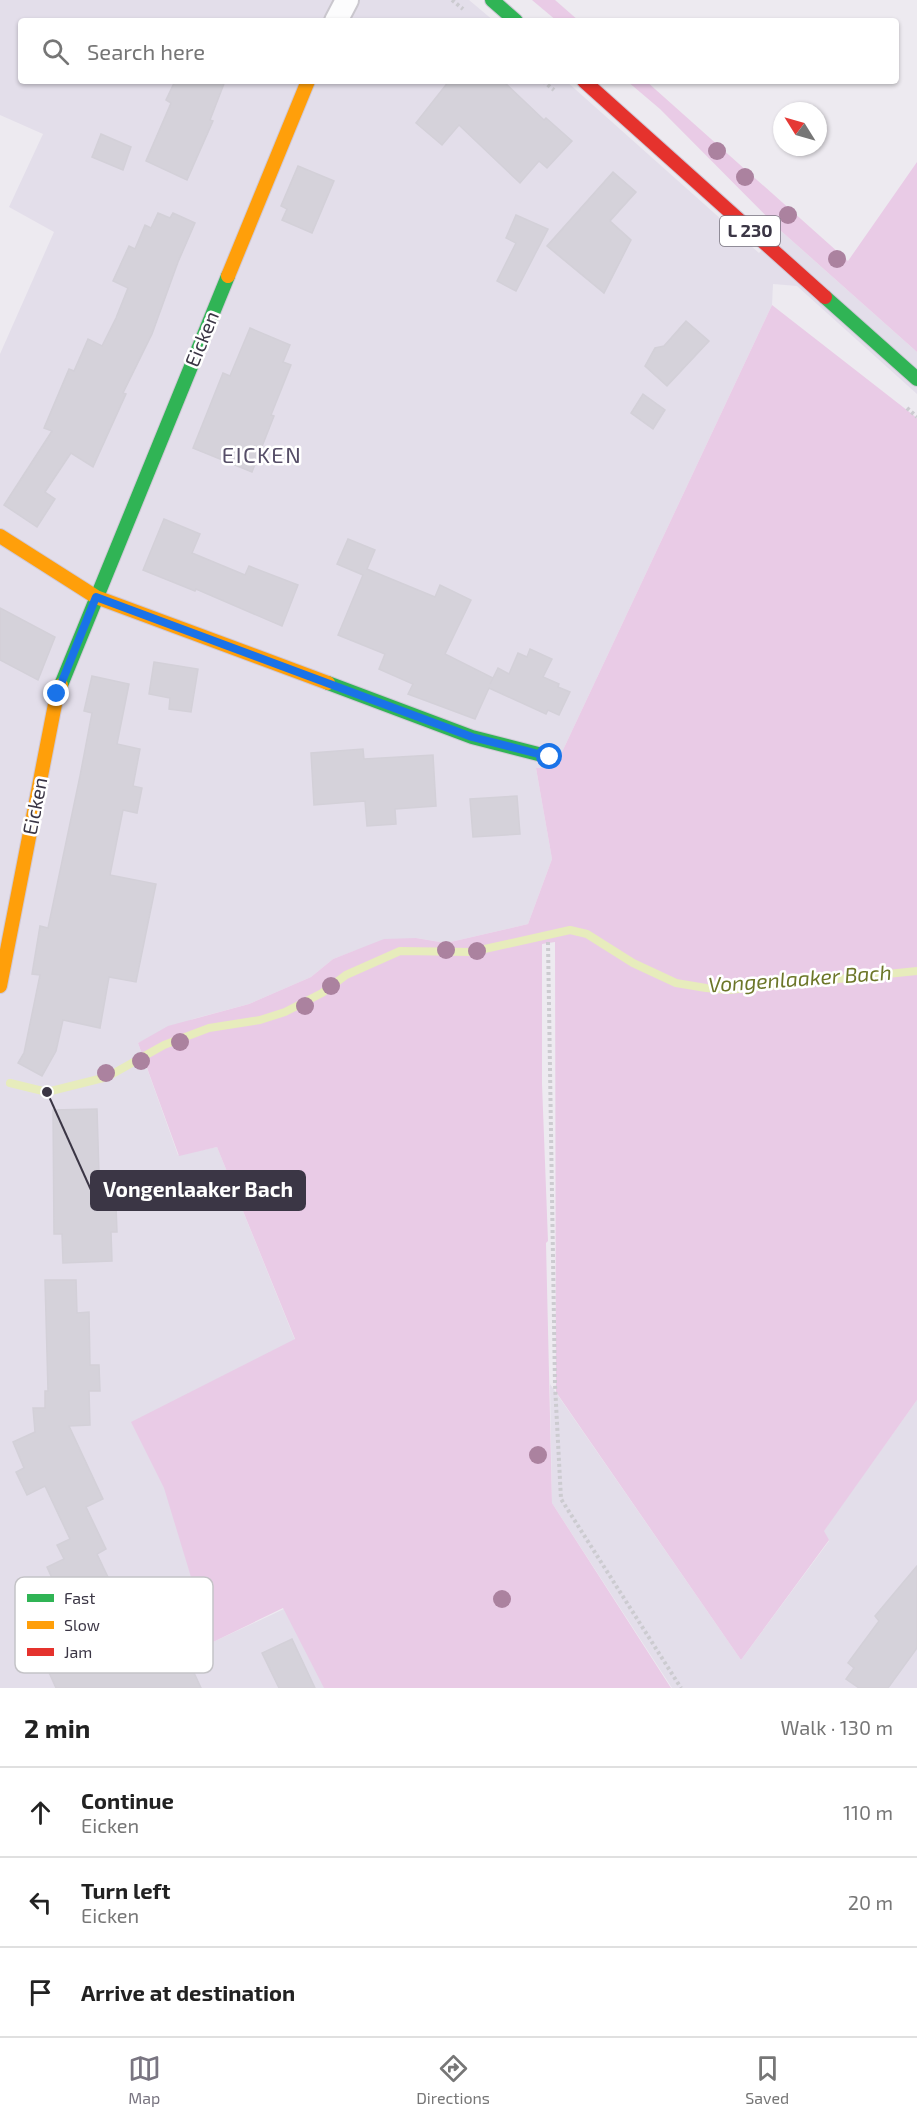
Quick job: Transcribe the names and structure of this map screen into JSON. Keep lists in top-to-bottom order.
{
  "streets": {
    "street": ["L 230", "Eicken"]
  },
  "districts": ["EICKEN"],
  "water": ["Vongenlaaker Bach"],
  "places": ["Vongenlaaker Bach"],
  "legend": ["Fast", "Slow", "Jam"],
  "north": "top left",
  "page": {
    "search": "Search here",
    "heading": ["2 min", "Walk · 130 m"],
    "list": [
      ["Continue", "Eicken", "110 m"],
      ["Turn left", "Eicken", "20 m"],
      "Arrive at destination"
    ],
    "nav": ["Map", "Directions", "Saved"]
  }
}
